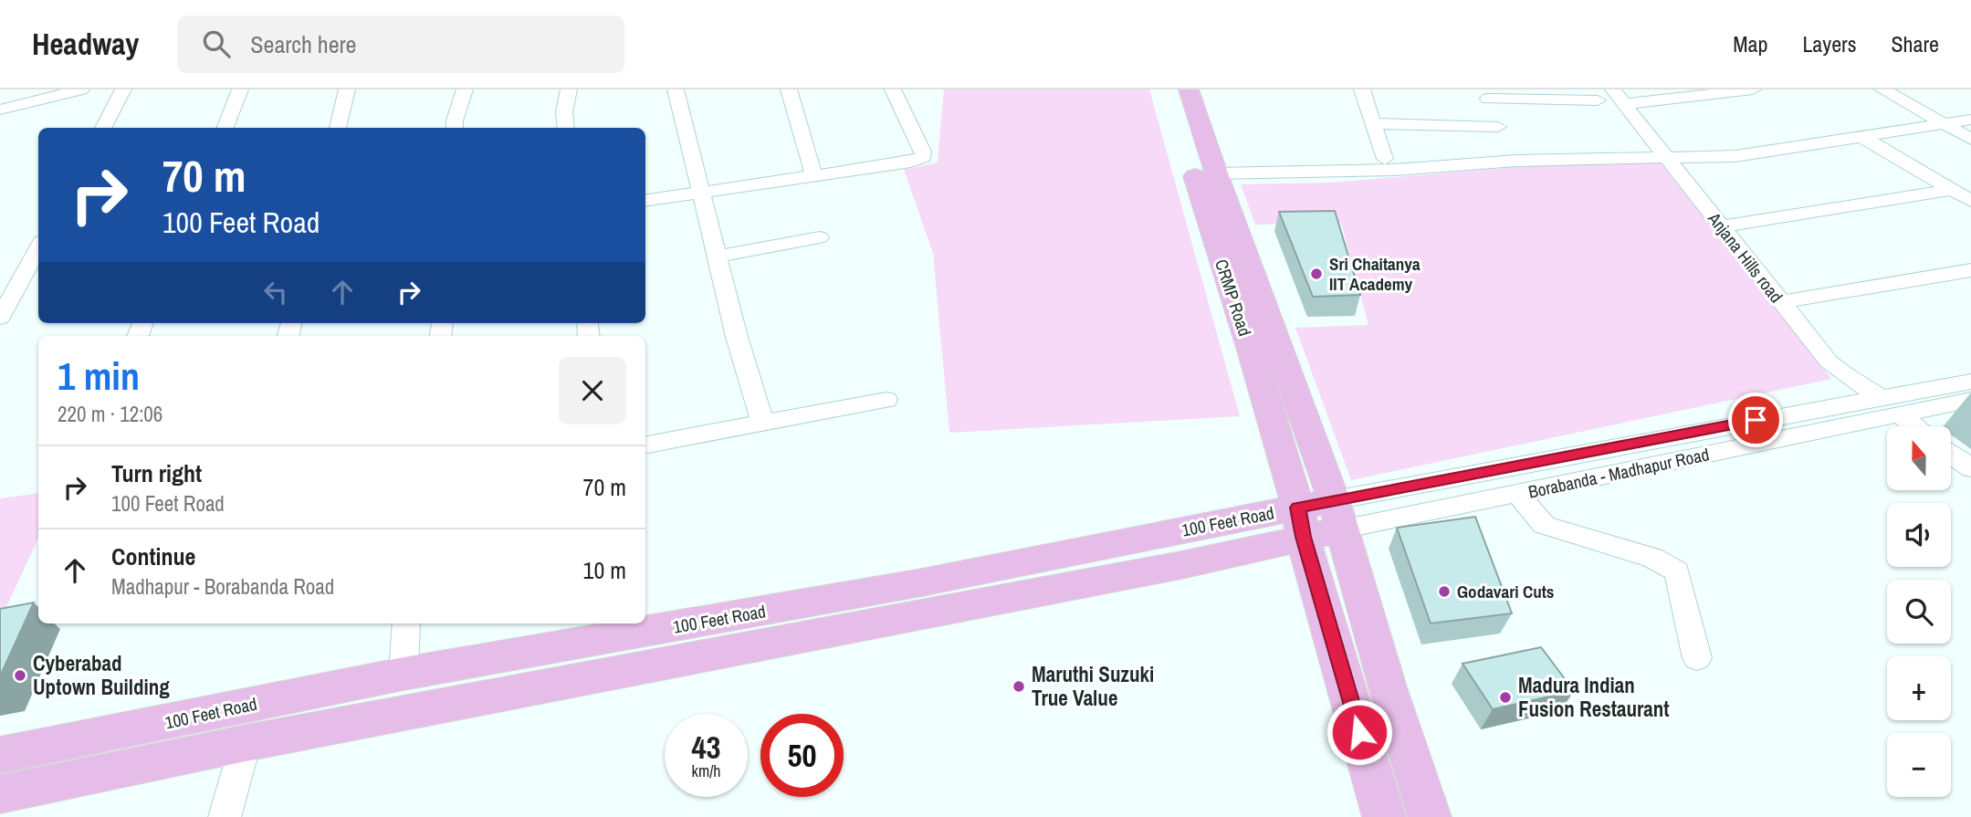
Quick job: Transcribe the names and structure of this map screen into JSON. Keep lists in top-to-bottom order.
{
  "streets": {
    "main road": ["CRMP Road", "100 Feet Road"],
    "street": ["Anjana Hills road", "Borabanda - Madhapur Road"]
  },
  "crossings": [
    ["CRMP Road", "Borabanda - Madhapur Road"],
    ["CRMP Road", "100 Feet Road"],
    ["Borabanda - Madhapur Road", "100 Feet Road"]
  ],
  "places": [
    "Sri Chaitanya IIT Academy",
    "Godavari Cuts",
    "Cyberabad Uptown Building",
    "Maruthi Suzuki True Value",
    "Madura Indian Fusion Restaurant"
  ],
  "north": "top",
  "page": {
    "header": "Headway",
    "search": "Search here",
    "nav": ["Map", "Layers", "Share"],
    "turn": ["70 m", "100 Feet Road"],
    "heading": ["1 min", "220 m · 12:06"],
    "map_buttons": ["+", "−"],
    "list": [
      {
        "name": "Turn right",
        "note": "100 Feet Road",
        "value": "70 m"
      },
      {
        "name": "Continue",
        "note": "Madhapur - Borabanda Road",
        "value": "10 m"
      }
    ],
    "speed": "43 km/h",
    "limit": "50"
  }
}
